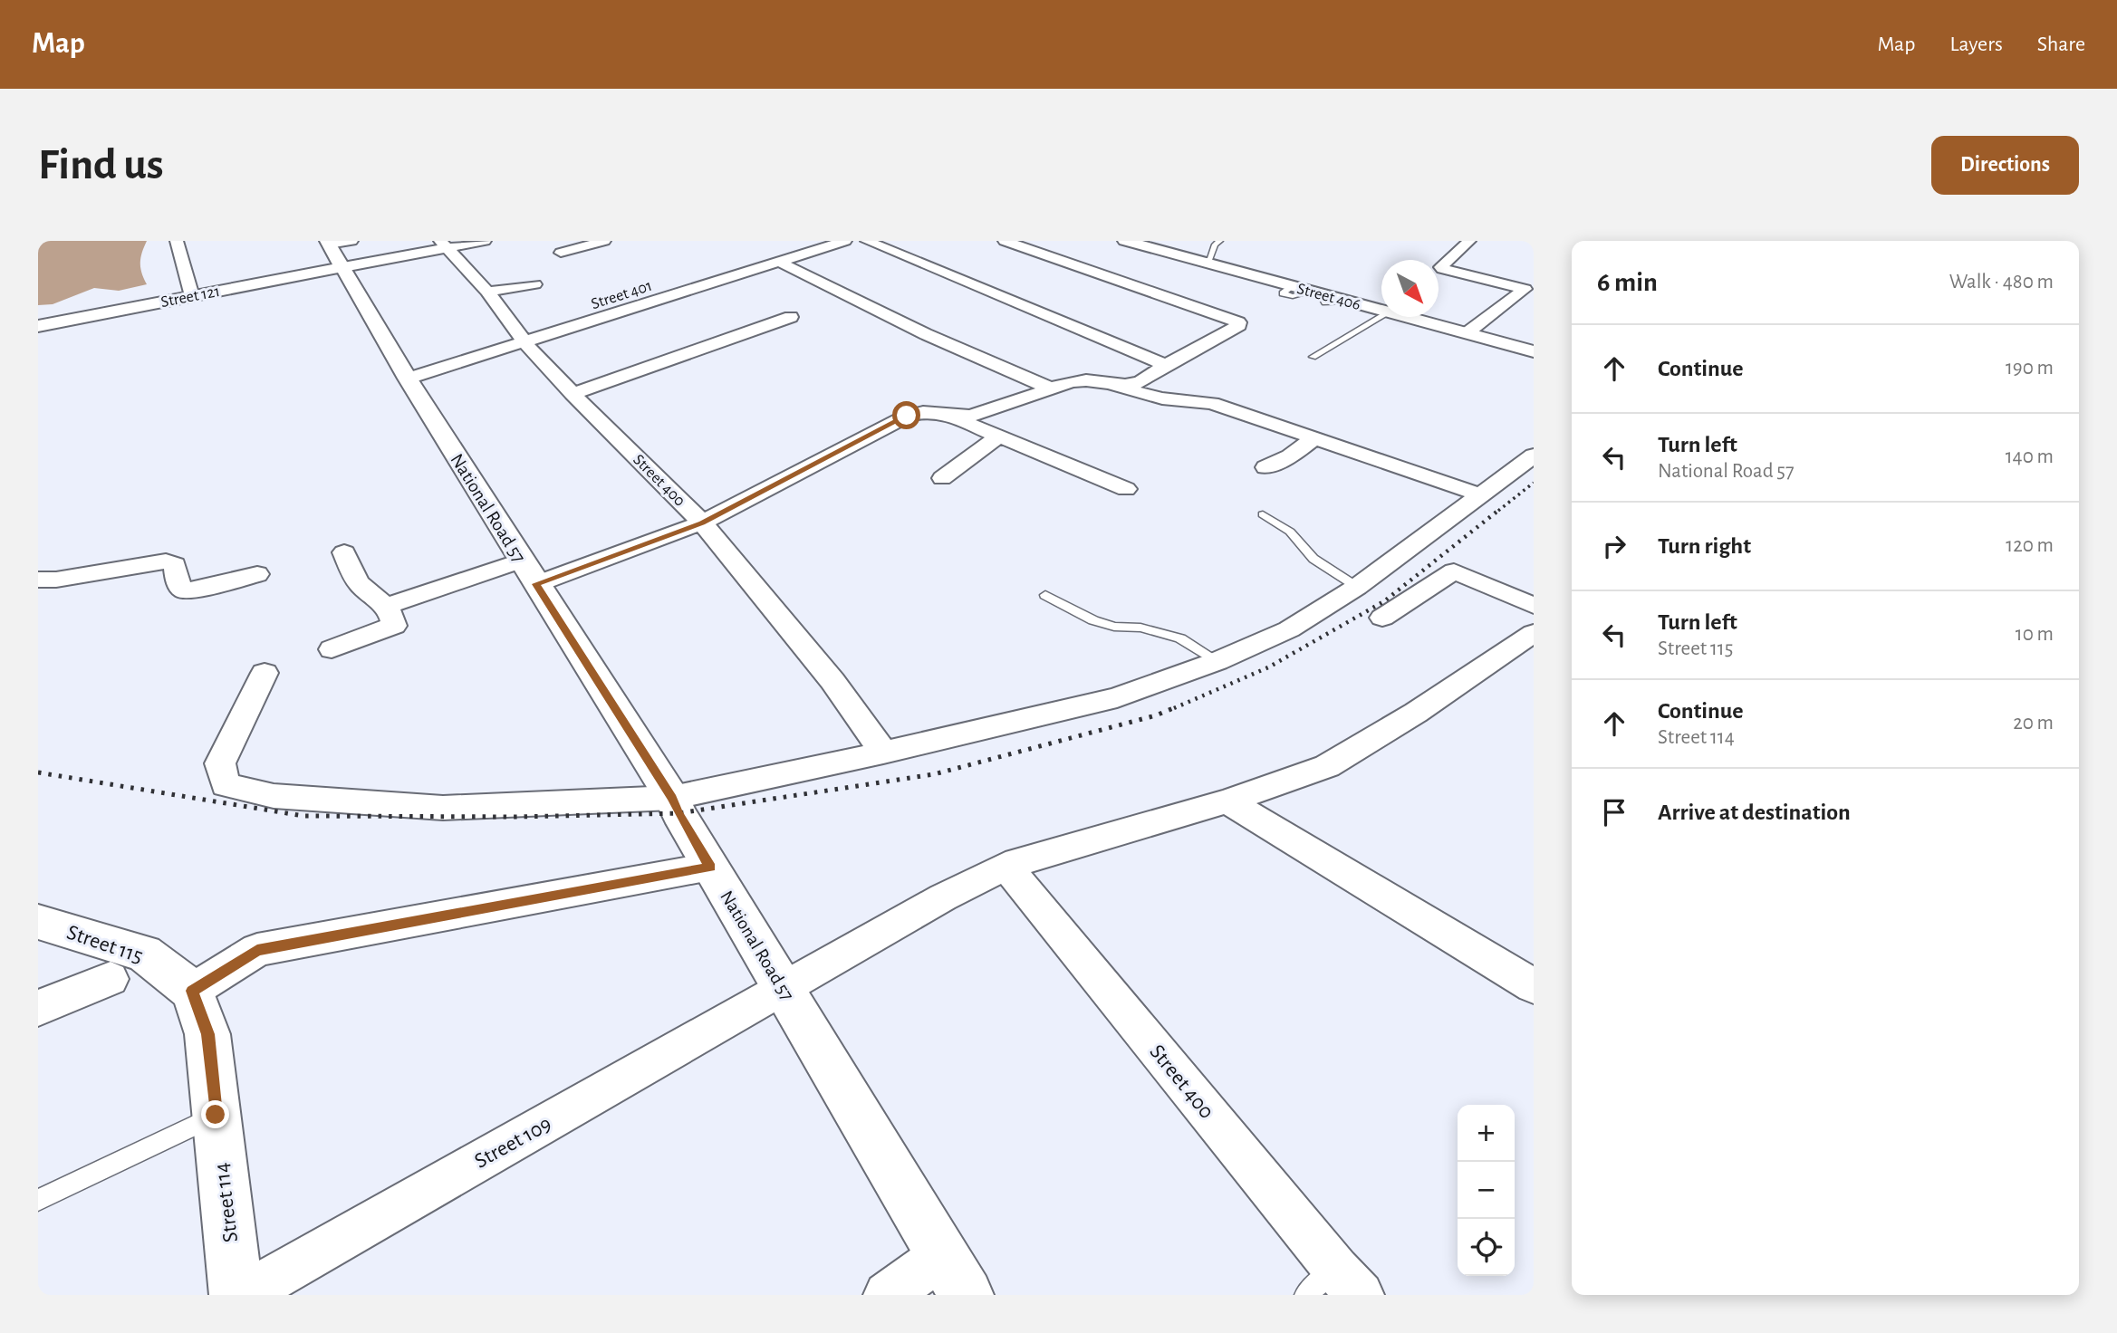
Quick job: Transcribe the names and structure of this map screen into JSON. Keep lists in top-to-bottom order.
{
  "streets": {
    "main road": [
      "Street 121",
      "Street 406",
      "National Road 57",
      "Street 115",
      "Street 114"
    ],
    "street": ["Street 401", "Street 400", "Street 109"]
  },
  "crossings": [
    ["Street 401", "Street 400"],
    ["Street 401", "National Road 57"],
    ["Street 121", "National Road 57"],
    ["Street 400", "Street 109"],
    ["National Road 57", "Street 109"],
    ["Street 115", "Street 114"]
  ],
  "north": "bottom right",
  "page": {
    "header": "Map",
    "nav": ["Map", "Layers", "Share"],
    "buttons": "Directions",
    "title": "Find us",
    "heading": ["6 min", "Walk · 480 m"],
    "list": [
      ["Continue", "190 m"],
      ["Turn left", "National Road 57", "140 m"],
      ["Turn right", "120 m"],
      ["Turn left", "Street 115", "10 m"],
      ["Continue", "Street 114", "20 m"],
      "Arrive at destination"
    ],
    "map_buttons": ["+", "−"]
  }
}
